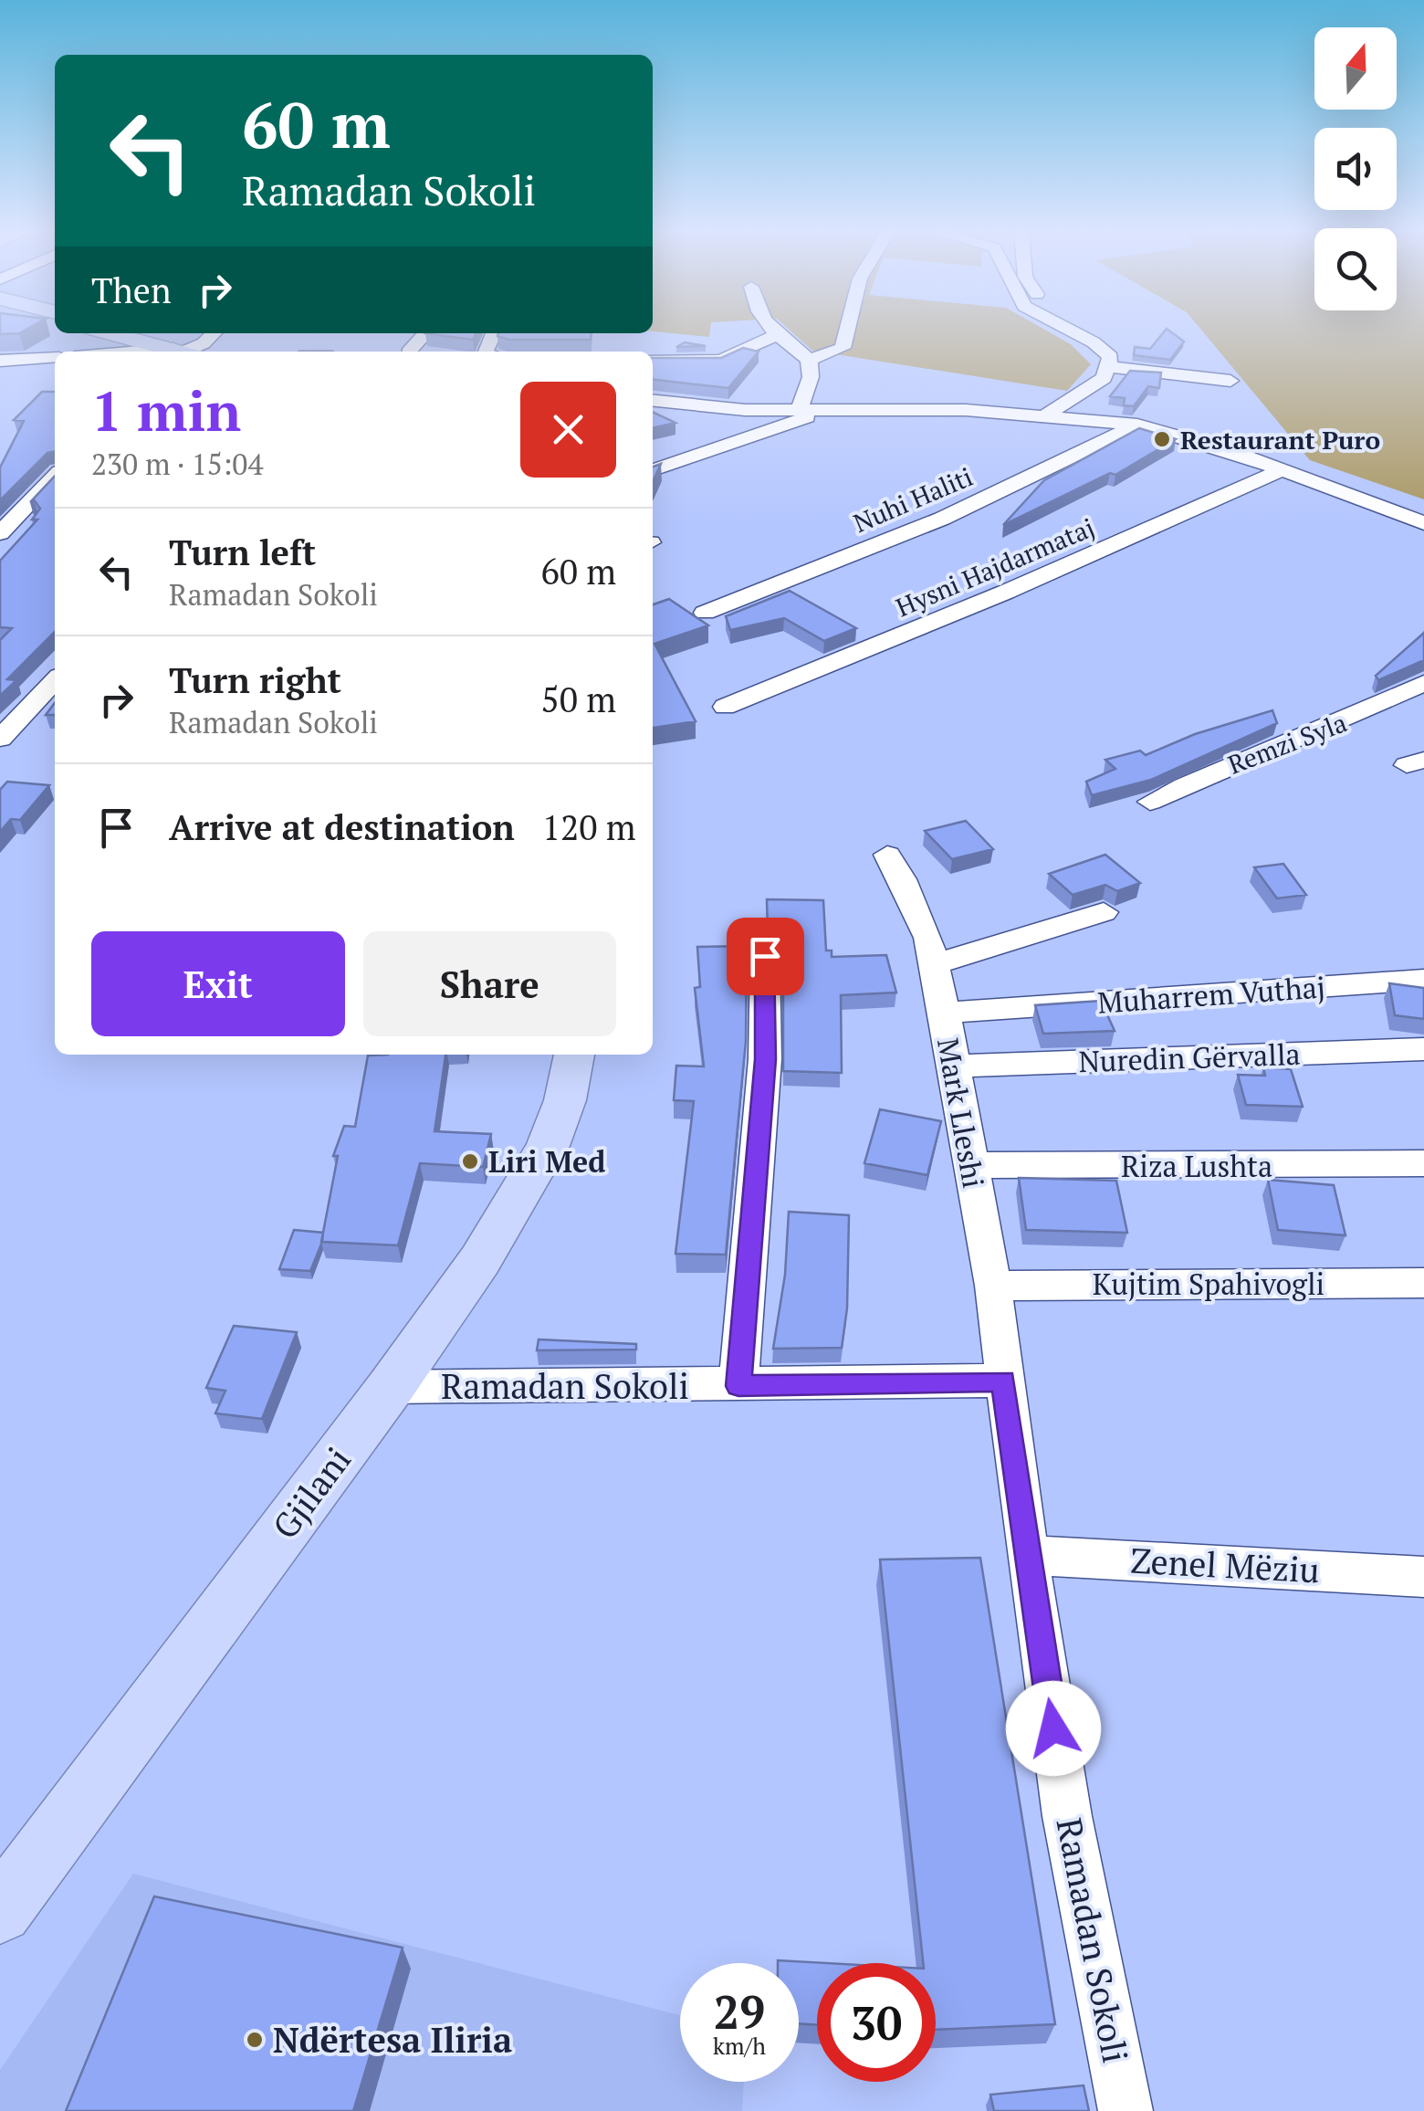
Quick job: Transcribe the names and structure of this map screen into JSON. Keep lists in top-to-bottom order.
{
  "streets": {
    "main road": ["Gjilani"],
    "street": [
      "Nuhi Haliti",
      "Hysni Hajdarmataj",
      "Remzi Syla",
      "Muharrem Vuthaj",
      "Nuredin Gërvalla",
      "Mark Lleshi",
      "Riza Lushta",
      "Kujtim Spahivogli",
      "Ramadan Sokoli",
      "Zenel Mëziu"
    ]
  },
  "crossings": [
    ["Muharrem Vuthaj", "Mark Lleshi"],
    ["Nuredin Gërvalla", "Mark Lleshi"],
    ["Mark Lleshi", "Riza Lushta"],
    ["Mark Lleshi", "Kujtim Spahivogli"],
    ["Mark Lleshi", "Ramadan Sokoli"],
    ["Ramadan Sokoli", "Gjilani"],
    ["Ramadan Sokoli", "Zenel Mëziu"]
  ],
  "places": ["Restaurant Puro", "Liri Med", "Ndërtesa Iliria"],
  "north": "top",
  "page": {
    "turn": ["60 m", "Ramadan Sokoli"],
    "then": "Then",
    "heading": ["1 min", "230 m · 15:04"],
    "list": [
      {
        "name": "Turn left",
        "note": "Ramadan Sokoli",
        "value": "60 m"
      },
      {
        "name": "Turn right",
        "note": "Ramadan Sokoli",
        "value": "50 m"
      },
      {
        "name": "Arrive at destination",
        "value": "120 m"
      }
    ],
    "buttons": ["Exit", "Share"],
    "speed": "29 km/h",
    "limit": "30"
  }
}
